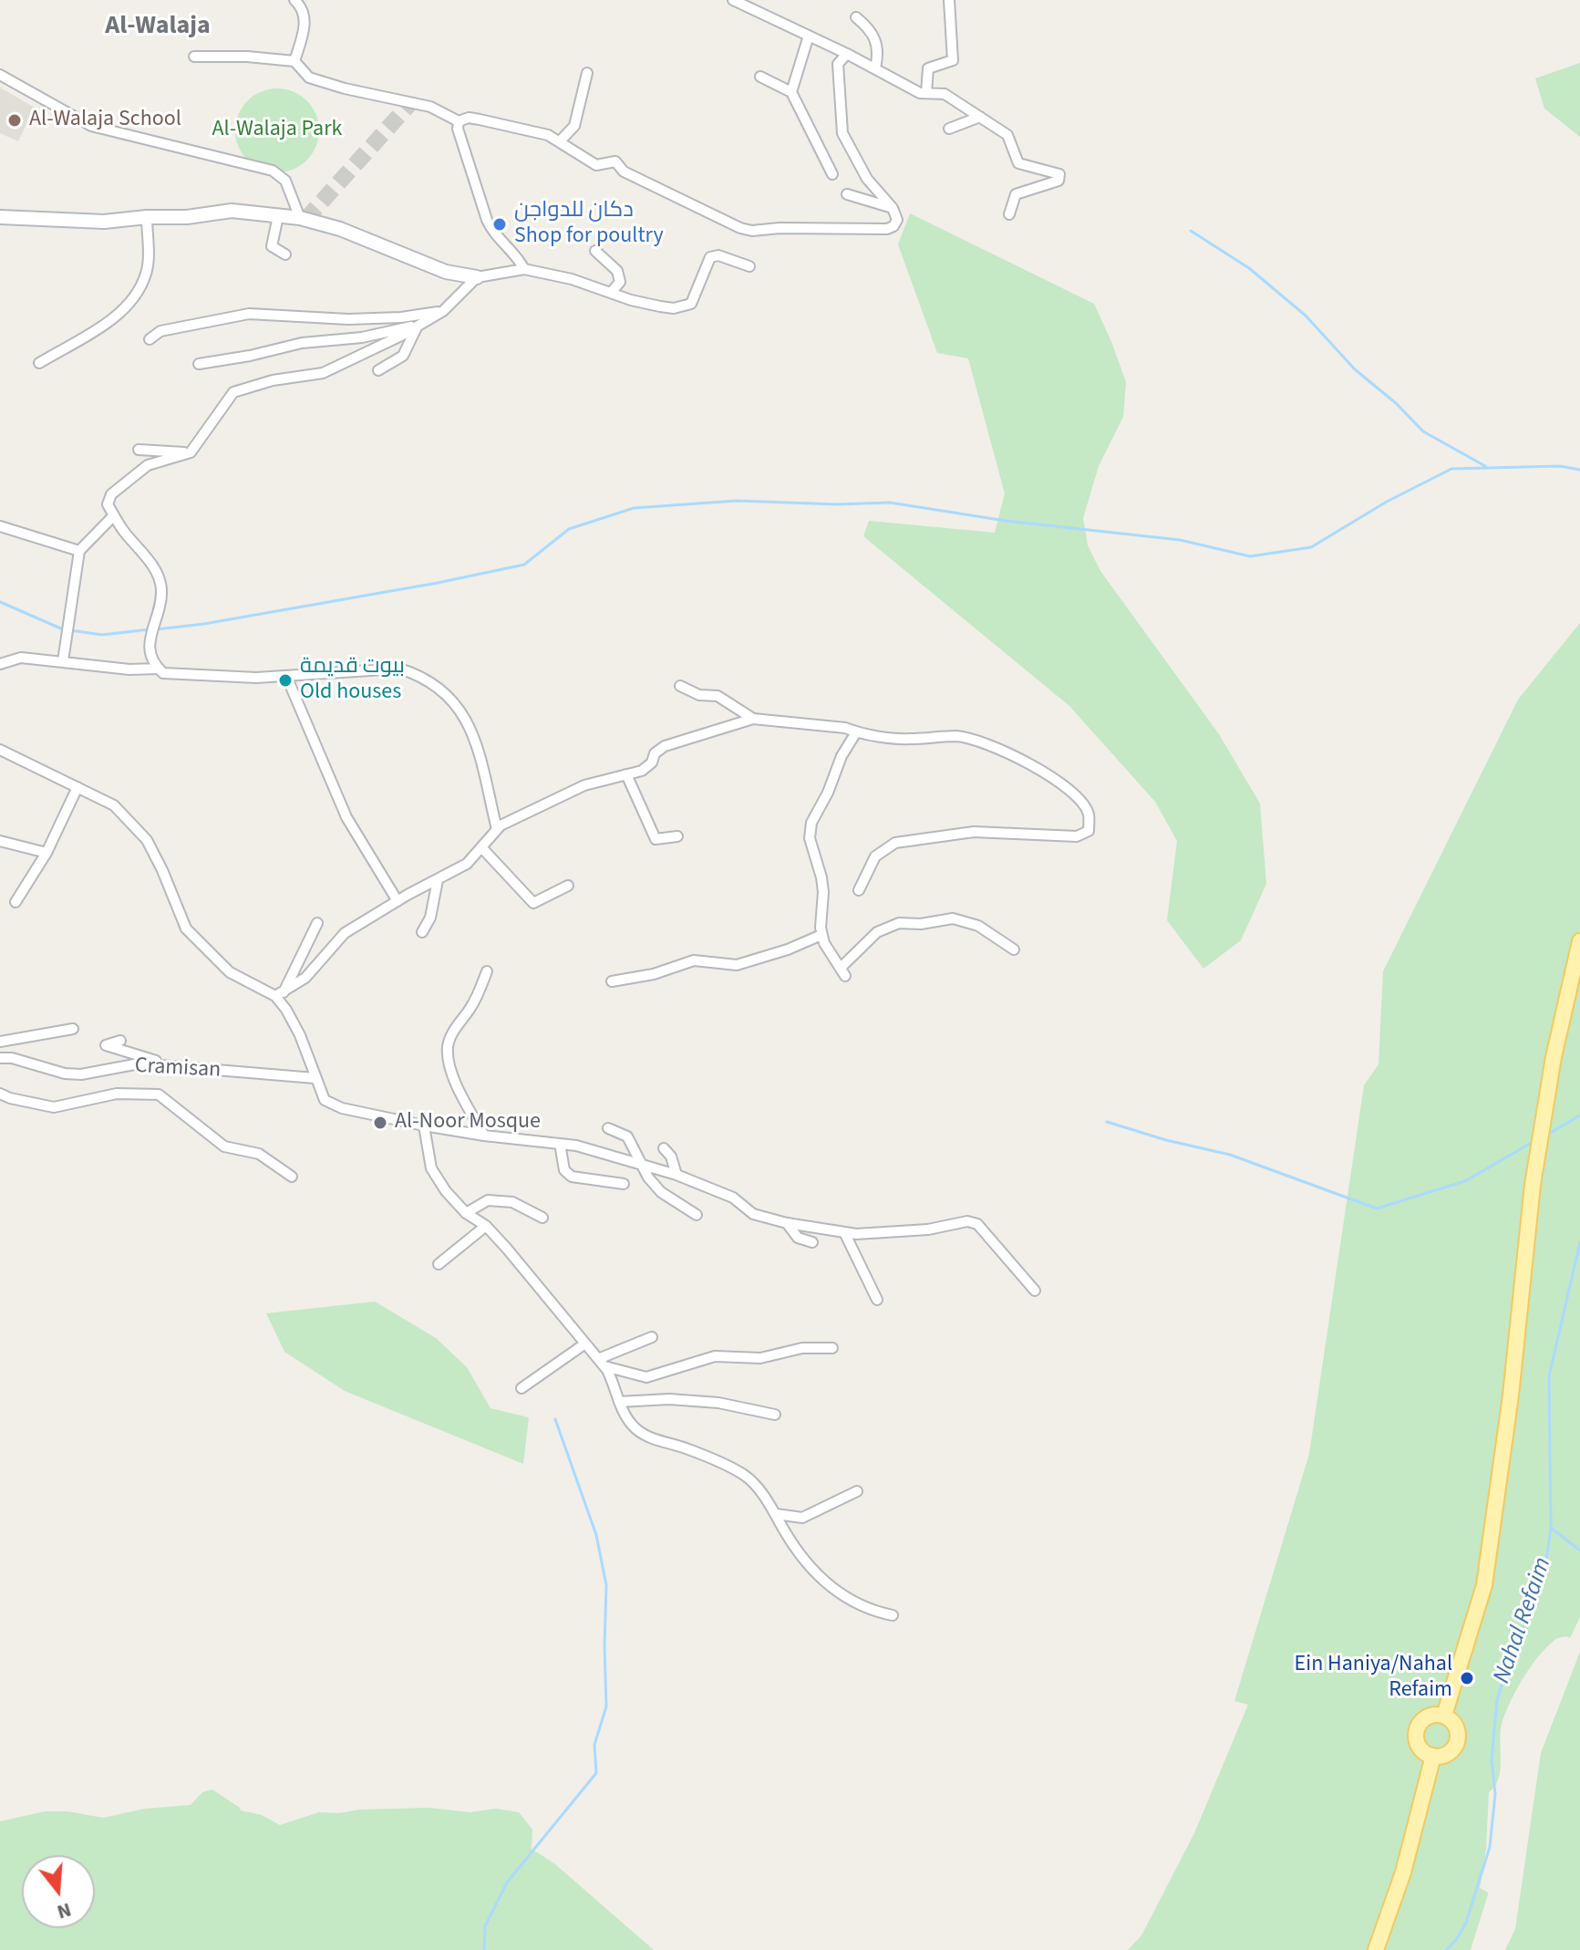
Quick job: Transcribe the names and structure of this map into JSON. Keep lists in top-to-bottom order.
{
  "streets": {
    "street": ["Cramisan"]
  },
  "districts": ["Al-Walaja"],
  "water": ["Nahal Refaim"],
  "parks": ["Al-Walaja Park"],
  "places": [
    "Al-Walaja School",
    "دكان للدواجن Shop for poultry",
    "بيوت قديمة Old houses",
    "Al-Noor Mosque",
    "Ein Haniya/Nahal Refaim"
  ],
  "north": "bottom"
}
